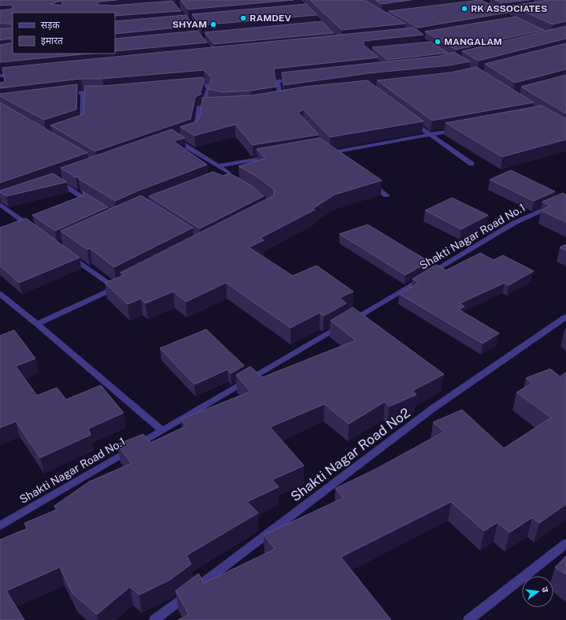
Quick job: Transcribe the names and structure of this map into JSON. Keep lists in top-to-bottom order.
{
  "streets": {
    "street": ["Shakti Nagar Road No.1", "Shakti Nagar Road No2"]
  },
  "places": [
    "RK ASSOCIATES",
    "RAMDEV",
    "SHYAM",
    "MANGALAM"
  ],
  "legend": ["सड़क", "इमारत"],
  "north": "right"
}
